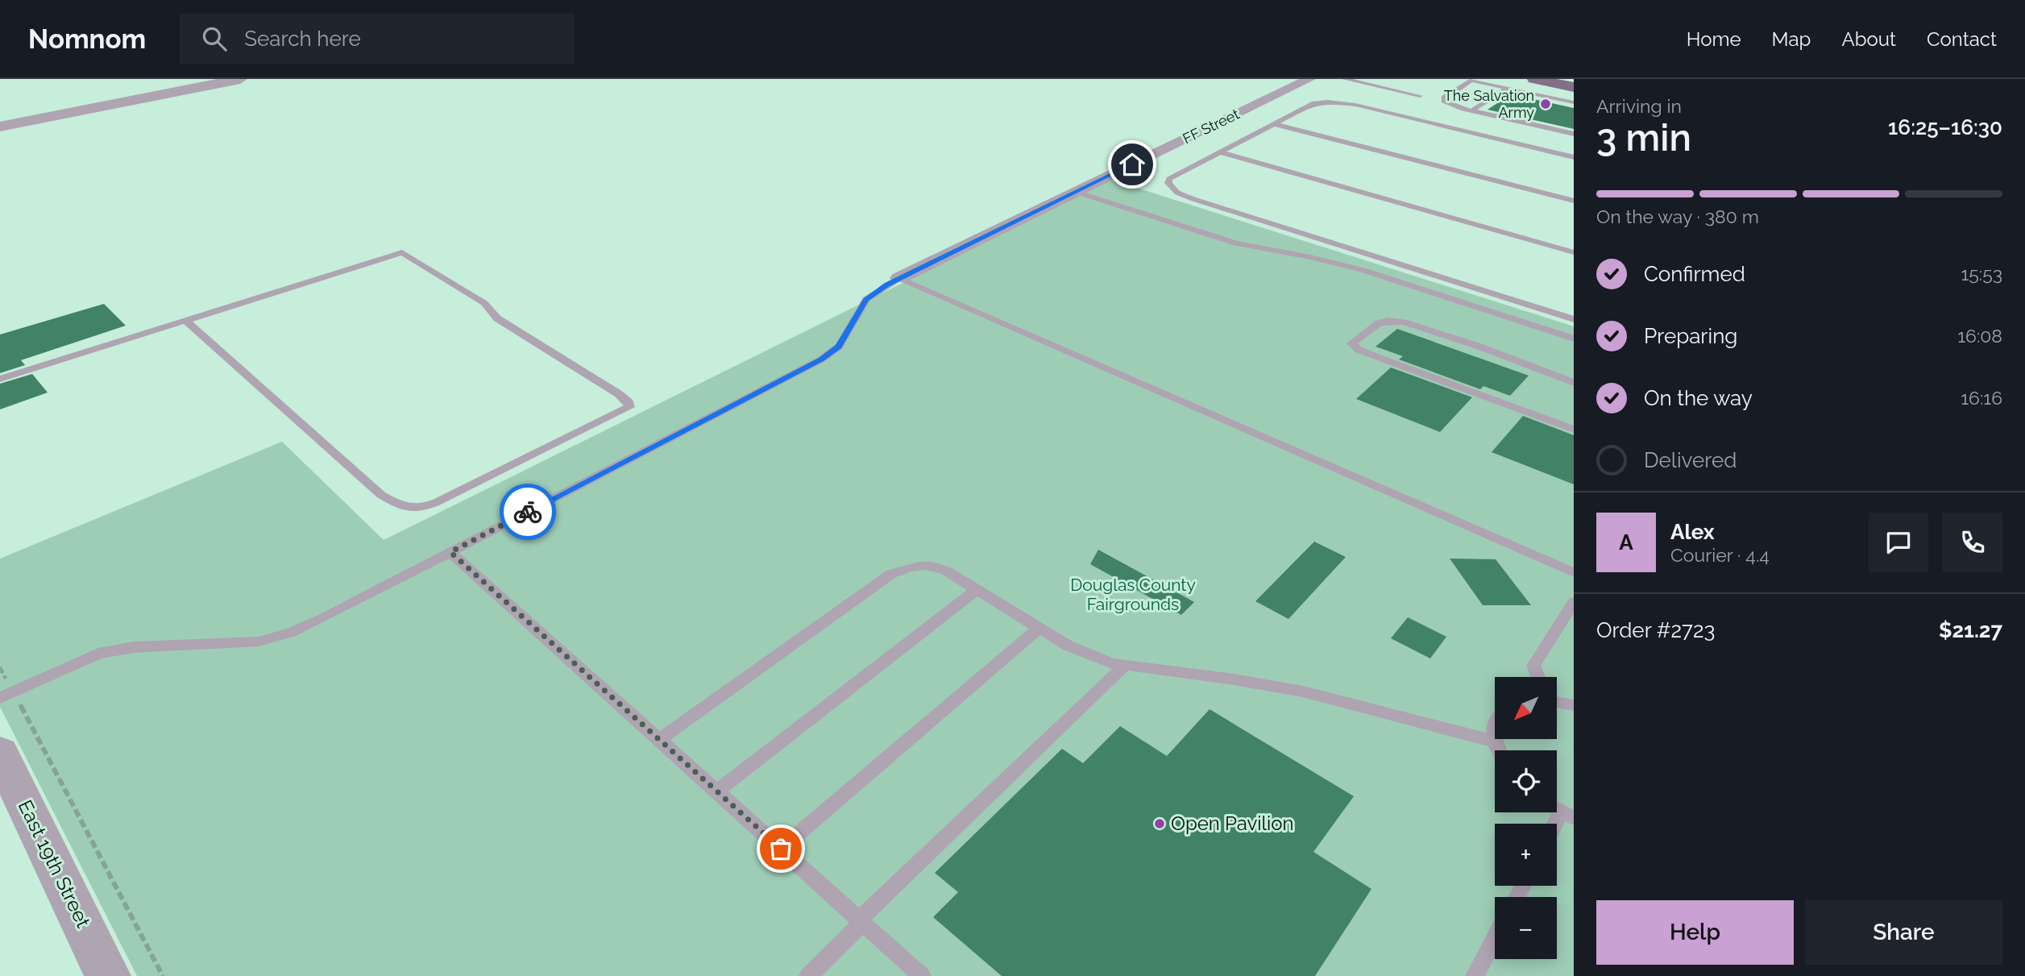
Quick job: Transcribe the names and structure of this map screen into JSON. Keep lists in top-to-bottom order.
{
  "streets": {
    "street": ["FF Street", "East 19th Street"]
  },
  "parks": ["Douglas County Fairgrounds"],
  "places": ["The Salvation Army", "Open Pavilion"],
  "north": "bottom left",
  "page": {
    "header": "Nomnom",
    "search": "Search here",
    "nav": [
      "Home",
      "Map",
      "About",
      "Contact"
    ],
    "heading": ["3 min", "Arriving in", "16:25–16:30"],
    "panel": [
      "Alex",
      "Courier · 4.4",
      "Order #2723",
      "$21.27"
    ],
    "bar": "On the way · 380 m",
    "list": [
      ["Confirmed", "15:53"],
      ["Preparing", "16:08"],
      ["On the way", "16:16"],
      "Delivered"
    ],
    "round": "A",
    "map_buttons": ["+", "−"],
    "buttons": ["Help", "Share"]
  }
}
